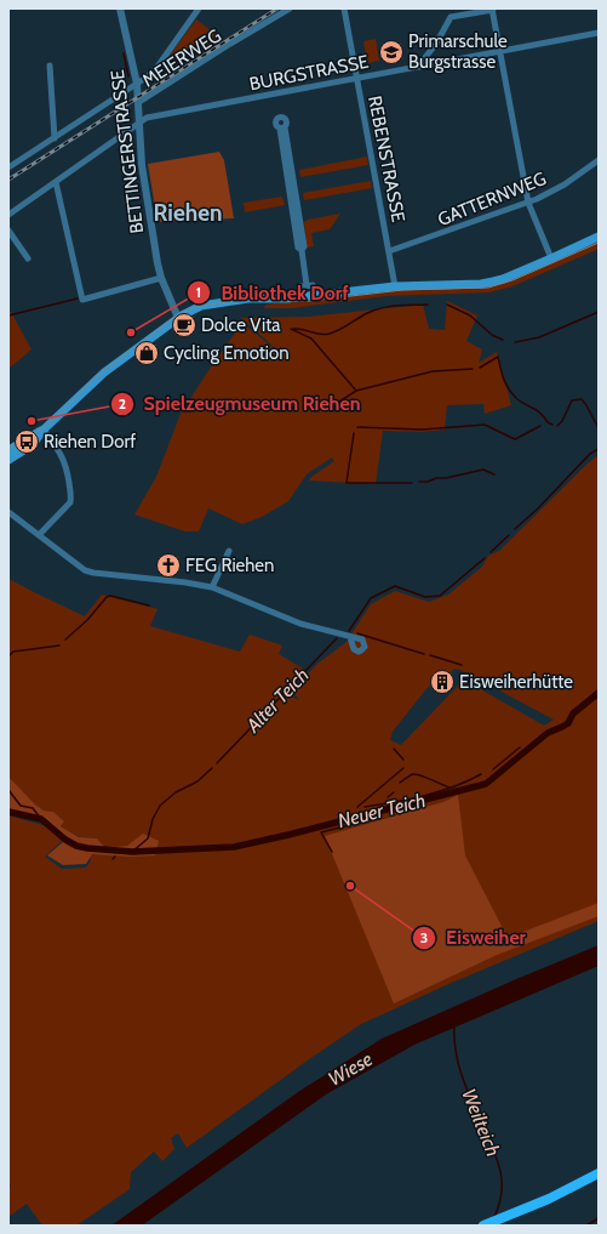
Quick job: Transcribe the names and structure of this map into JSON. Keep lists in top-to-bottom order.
{
  "streets": {
    "street": [
      "MEIERWEG",
      "BURGSTRASSE",
      "BETTINGERSTRASSE",
      "REBENSTRASSE",
      "GATTERNWEG"
    ]
  },
  "crossings": [
    ["MEIERWEG", "BETTINGERSTRASSE"],
    ["BURGSTRASSE", "BETTINGERSTRASSE"],
    ["BURGSTRASSE", "REBENSTRASSE"],
    ["REBENSTRASSE", "GATTERNWEG"]
  ],
  "districts": ["Riehen"],
  "water": [
    "Alter Teich",
    "Neuer Teich",
    "Wiese",
    "Weilteich"
  ],
  "places": {
    "school or university": ["Primarschule Burgstrasse"],
    "cafe": ["Dolce Vita"],
    "other": ["Bibliothek Dorf", "Spielzeugmuseum Riehen", "Eisweiher"],
    "shop": ["Cycling Emotion"],
    "bus stop": ["Riehen Dorf"],
    "church": ["FEG Riehen"],
    "building": ["Eisweiherhütte"]
  }
}
